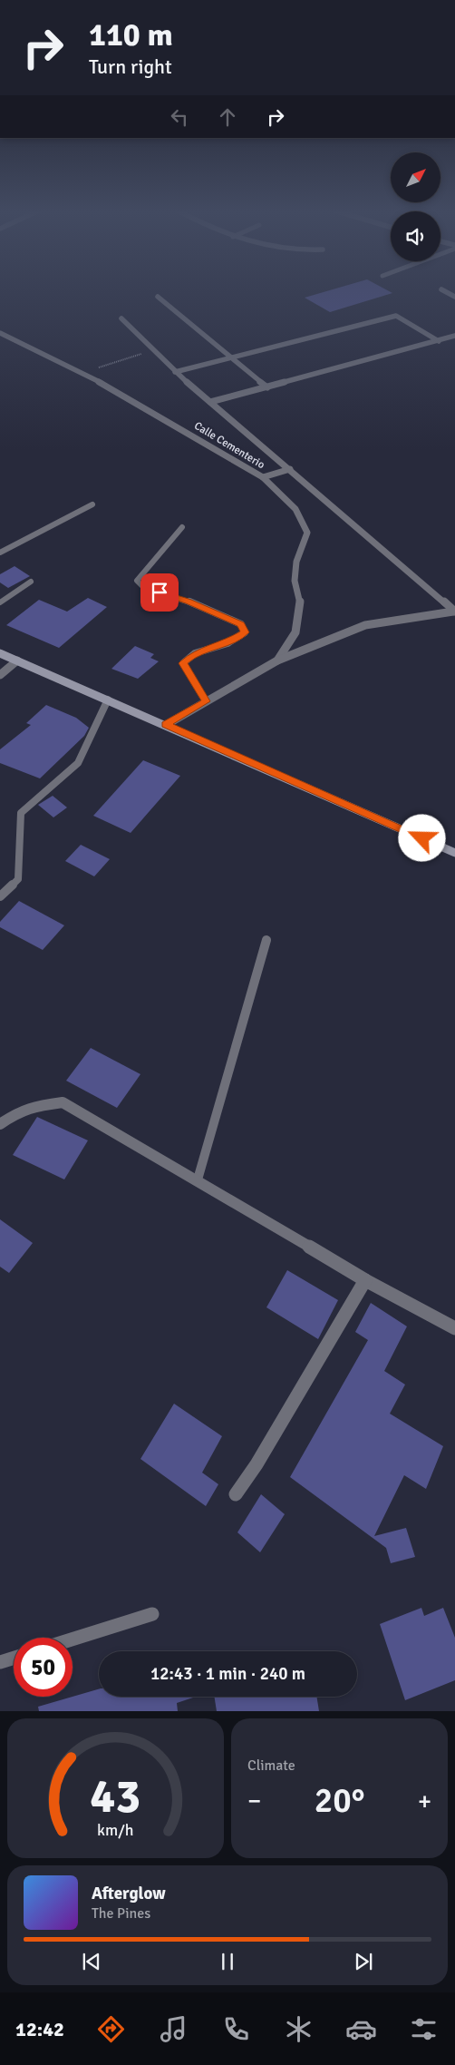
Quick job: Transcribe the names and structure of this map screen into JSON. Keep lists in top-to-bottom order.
{
  "streets": {
    "street": ["Calle Cementerio"]
  },
  "north": "top right",
  "page": {
    "turn": ["110 m", "Turn right"],
    "limit": "50",
    "trip": "12:43 · 1 min · 240 m",
    "tile": "Climate",
    "heat": ["−", "20°", "+"],
    "song": ["Afterglow", "The Pines"],
    "tabs": "12:42",
    "gauge": ["43", "km/h"]
  }
}
